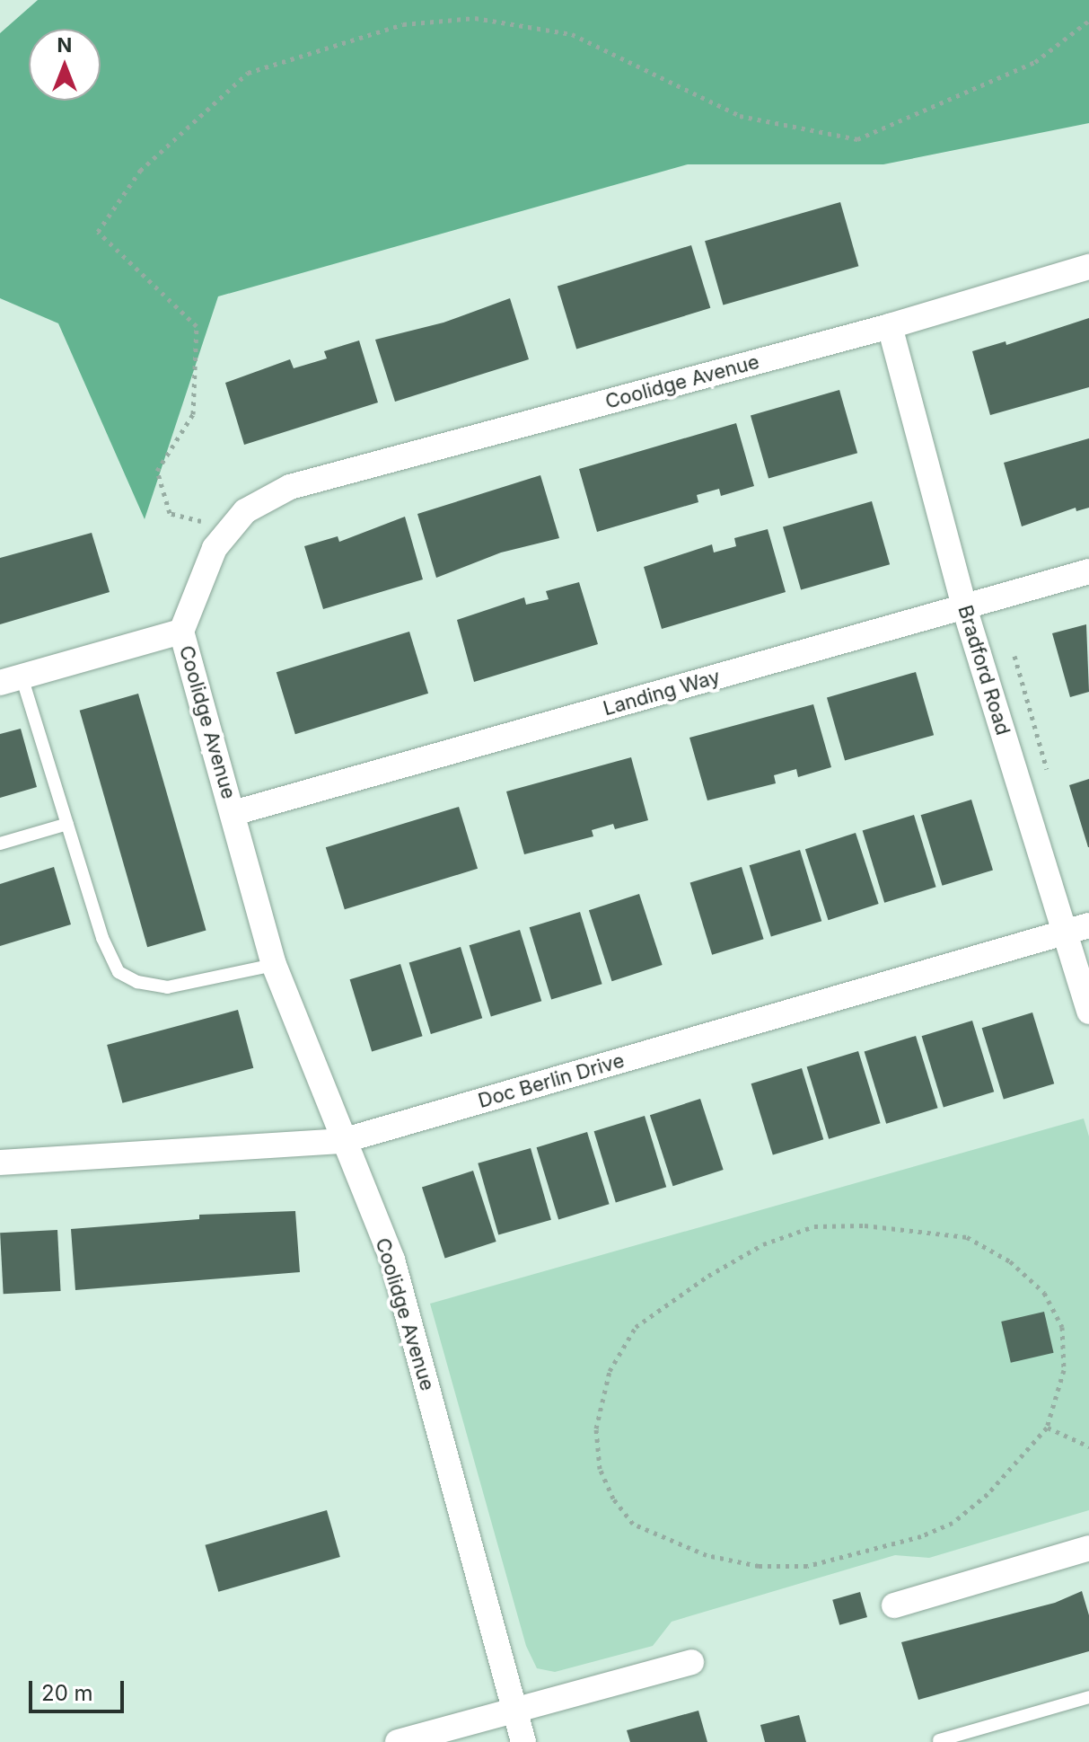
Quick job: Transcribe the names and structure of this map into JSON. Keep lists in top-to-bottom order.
{
  "streets": {
    "street": [
      "Coolidge Avenue",
      "Bradford Road",
      "Landing Way",
      "Doc Berlin Drive"
    ]
  },
  "crossings": [
    ["Coolidge Avenue", "Bradford Road"],
    ["Coolidge Avenue", "Landing Way"],
    ["Coolidge Avenue", "Doc Berlin Drive"],
    ["Bradford Road", "Landing Way"],
    ["Bradford Road", "Doc Berlin Drive"]
  ],
  "scale_bar": "20 m",
  "north": "top"
}
